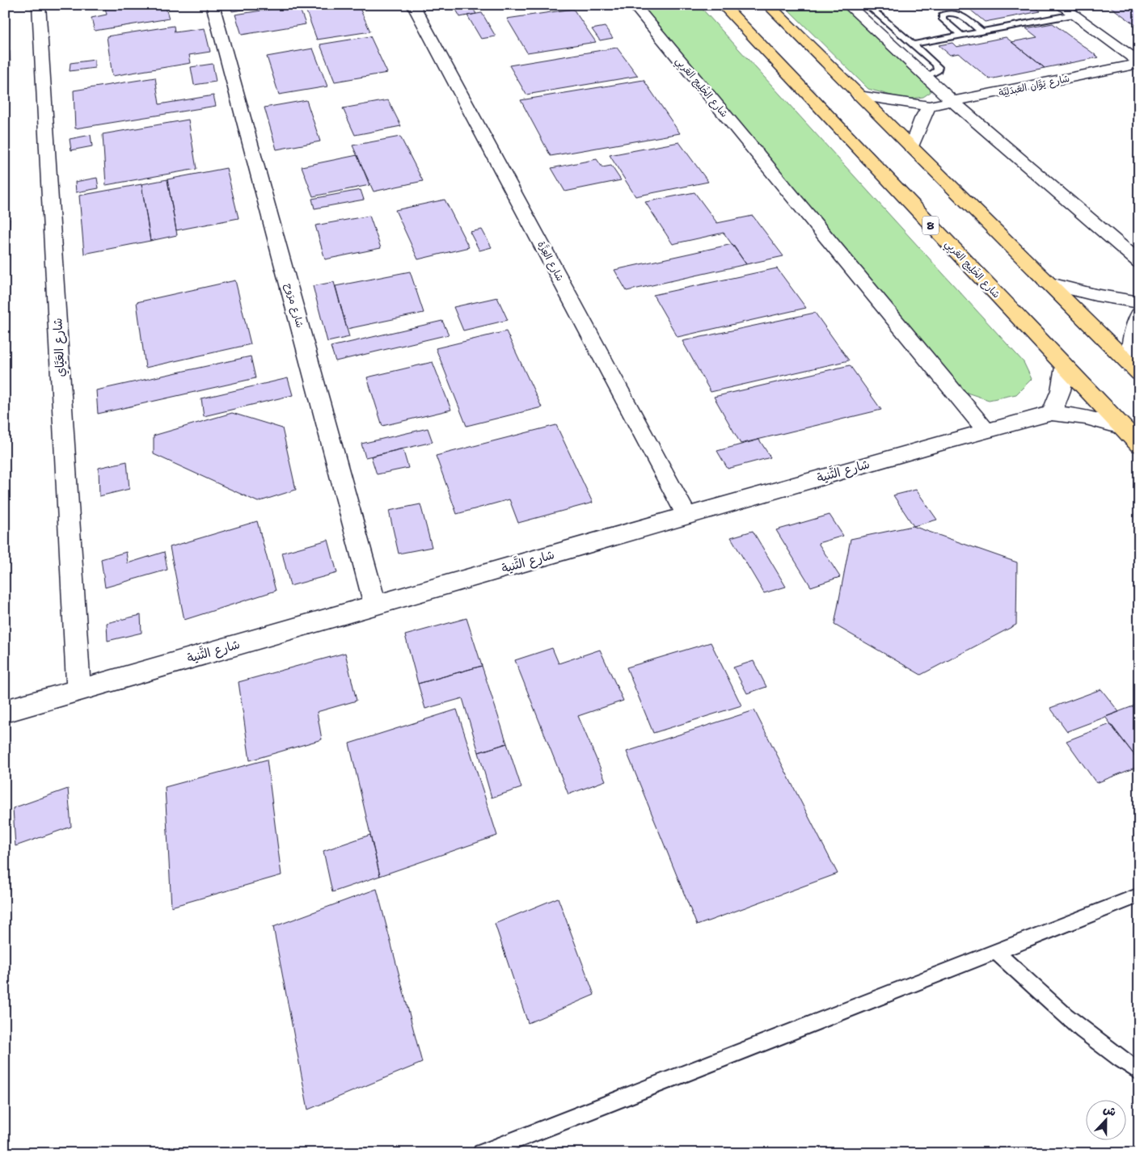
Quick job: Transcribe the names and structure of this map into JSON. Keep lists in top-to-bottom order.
{
  "streets": {
    "highway": ["شارع الخَلِيج العَربِي", "8"],
    "street": [
      "شارع يَوَّان العَبدَلِيَّة",
      "شارع العِزَّة",
      "شارع مرَوح",
      "شارع العَيَّاي",
      "شارع الثَّنية"
    ]
  },
  "crossings": [
    ["شارع الخَلِيج العَربِي", "شارع الثَّنية"],
    ["شارع العِزَّة", "شارع الثَّنية"],
    ["شارع مرَوح", "شارع الثَّنية"],
    ["شارع العَيَّاي", "شارع الثَّنية"]
  ],
  "north": "top"
}
